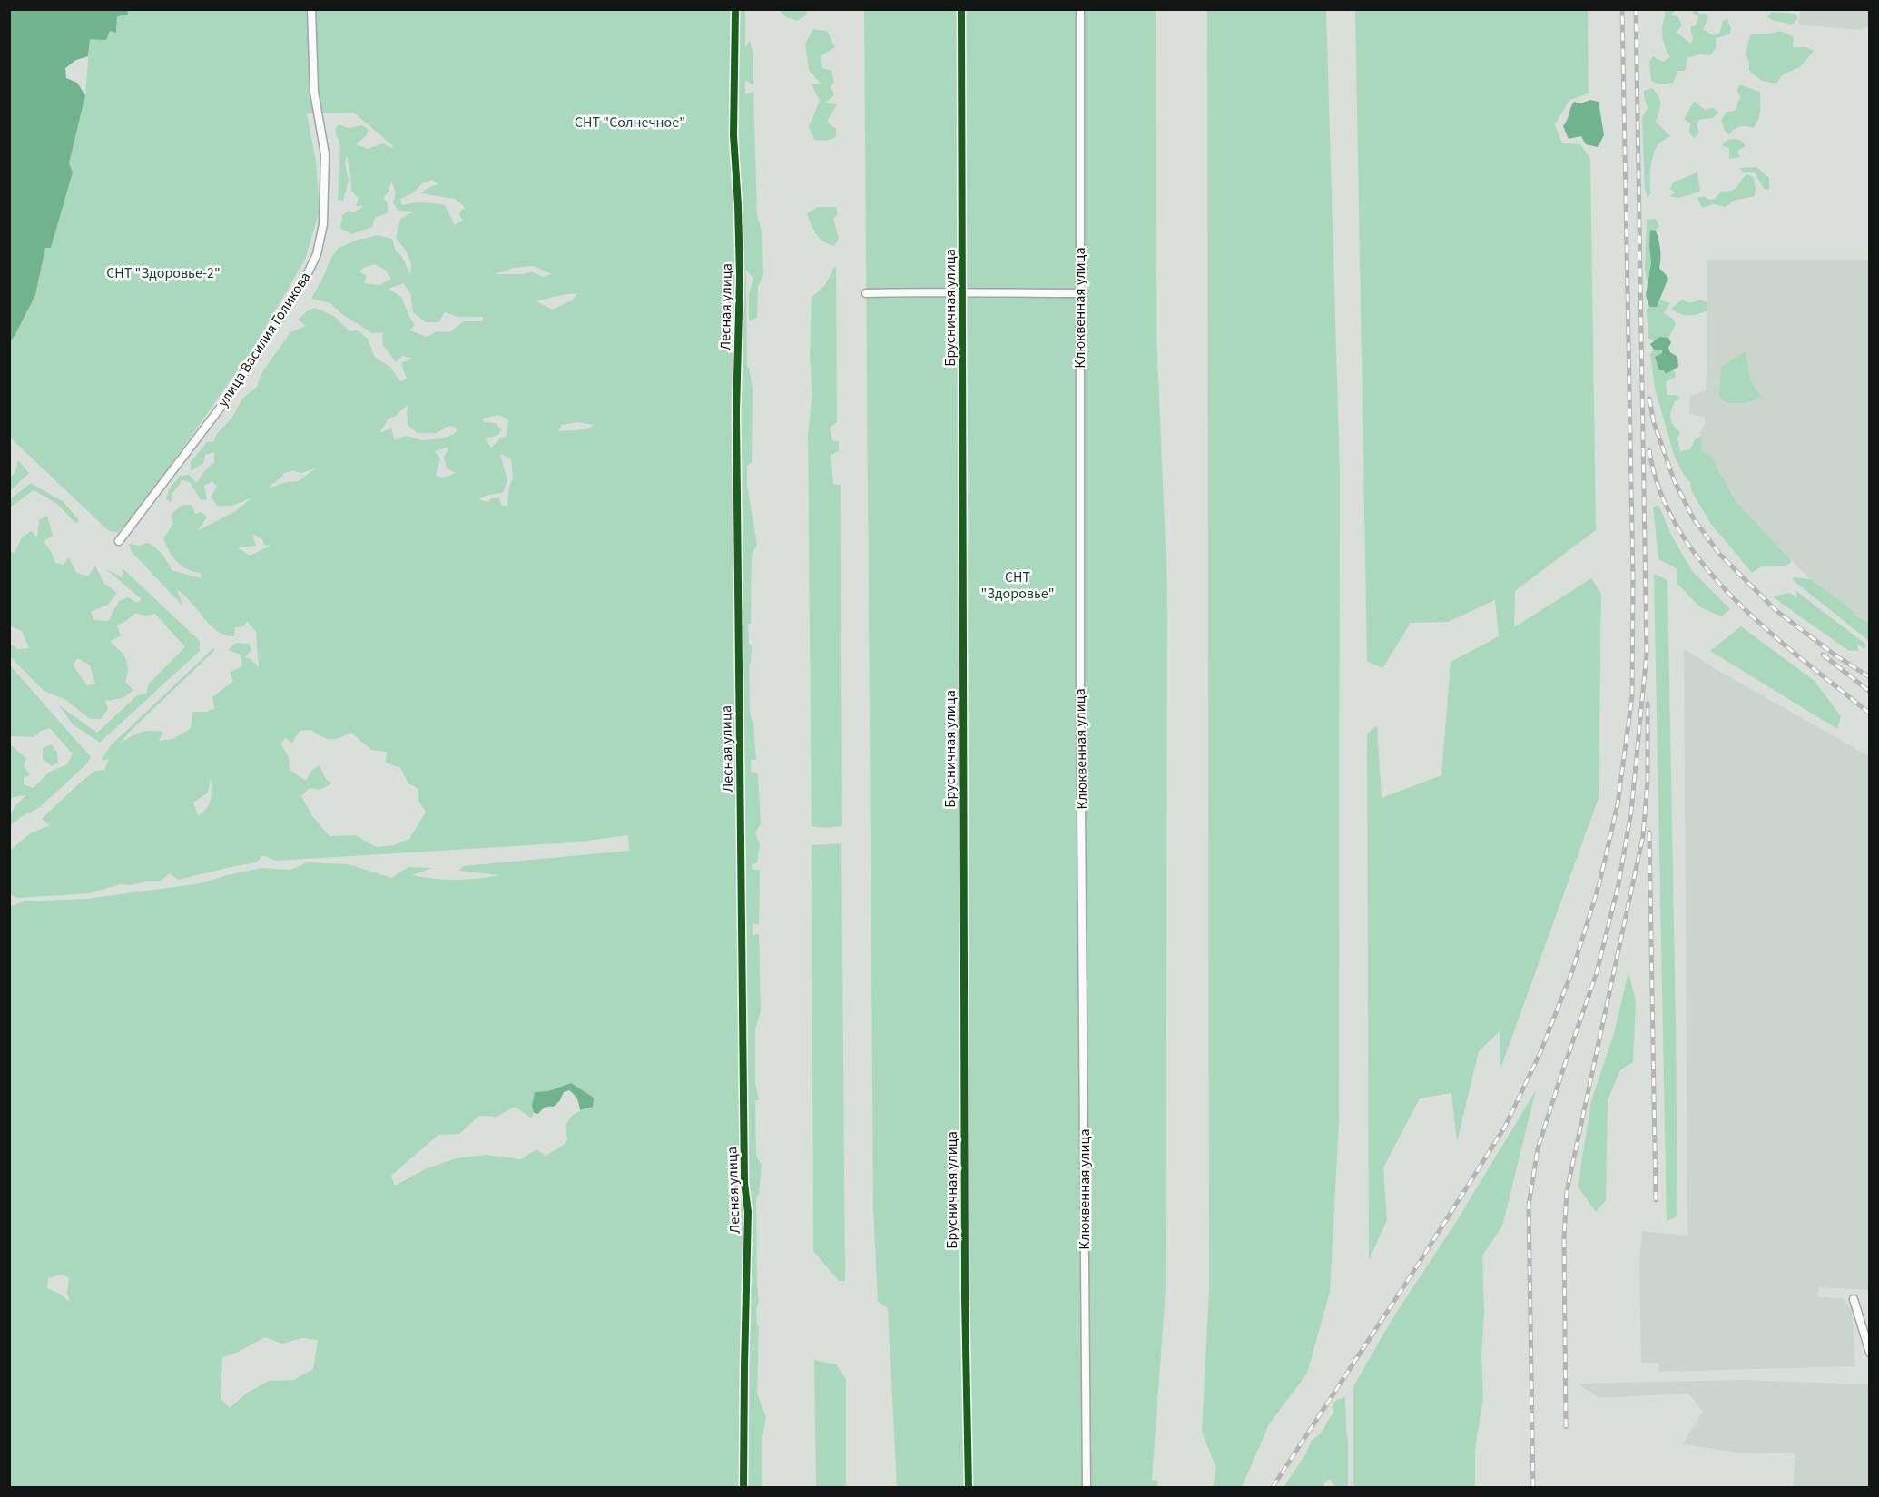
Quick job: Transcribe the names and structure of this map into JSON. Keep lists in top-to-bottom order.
{
  "streets": {
    "street": [
      "Лесная улица",
      "Брусничная улица",
      "Клюквенная улица",
      "улица Василия Голикова"
    ]
  },
  "parks": ["СНТ \"Солнечное\"", "СНТ \"Здоровье-2\"", "СНТ \"Здоровье\""]
}
